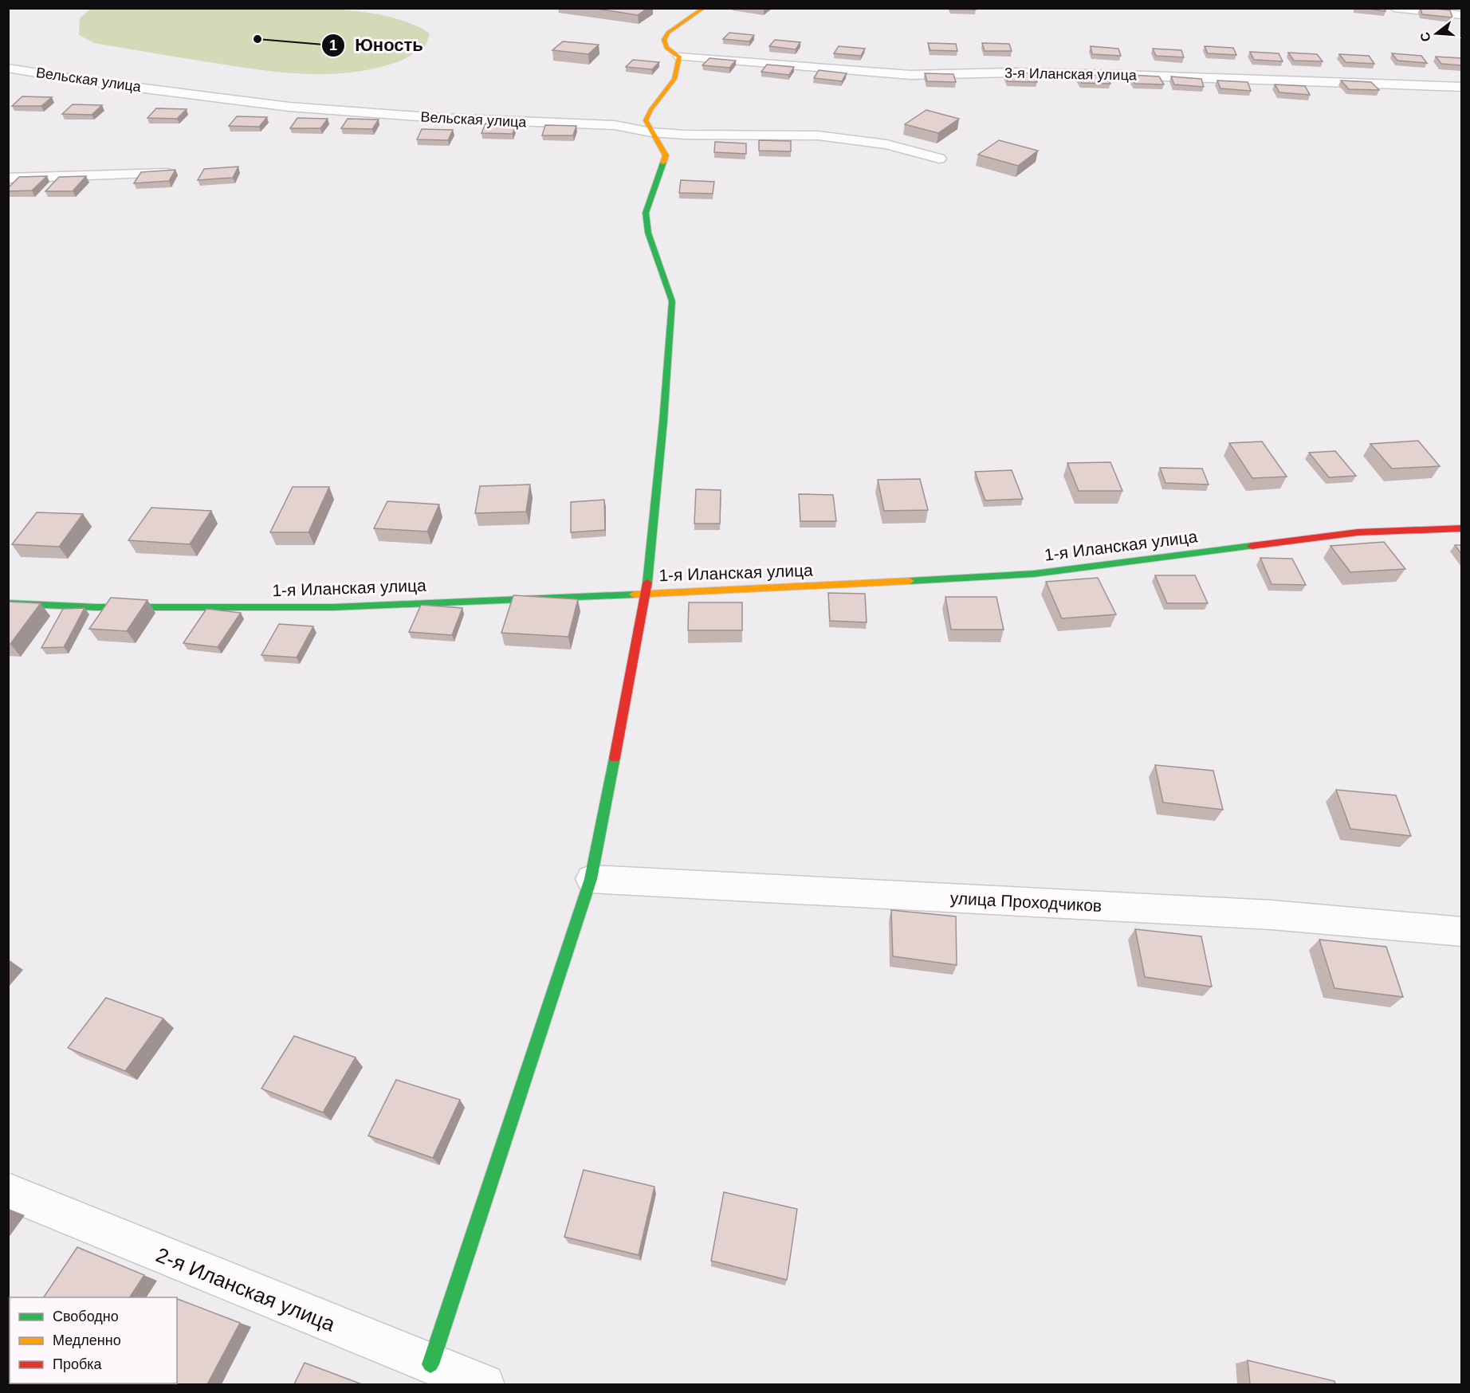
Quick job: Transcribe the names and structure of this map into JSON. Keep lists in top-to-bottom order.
{
  "streets": {
    "street": [
      "3-я Иланская улица",
      "Вельская улица",
      "1-я Иланская улица",
      "улица Проходчиков",
      "2-я Иланская улица"
    ]
  },
  "places": ["Юность"],
  "legend": ["Свободно", "Медленно", "Пробка"],
  "north": "left"
}
